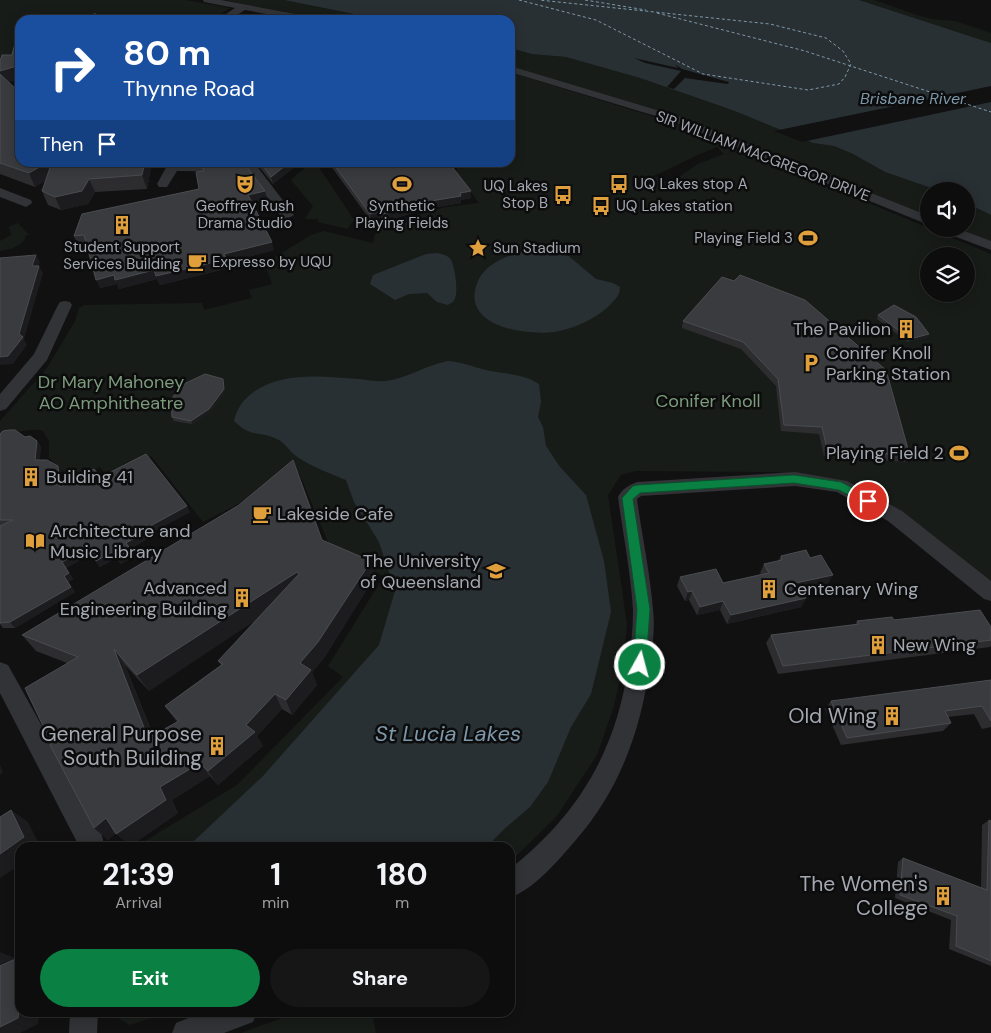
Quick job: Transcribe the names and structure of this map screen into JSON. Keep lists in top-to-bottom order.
{
  "streets": {
    "street": ["SIR WILLIAM MACGREGOR DRIVE"]
  },
  "water": ["Brisbane River", "St Lucia Lakes"],
  "parks": ["Dr Mary Mahoney AO Amphitheatre", "Conifer Knoll"],
  "places": {
    "theatre": ["Geoffrey Rush Drama Studio"],
    "sports": ["Synthetic Playing Fields", "Playing Field 3", "Playing Field 2"],
    "bus stop": ["UQ Lakes stop A", "UQ Lakes Stop B", "UQ Lakes station"],
    "building": [
      "Student Support Services Building",
      "The Pavilion",
      "Building 41",
      "Centenary Wing",
      "Advanced Engineering Building",
      "New Wing",
      "Old Wing",
      "General Purpose South Building",
      "The Women's College"
    ],
    "place": ["Sun Stadium"],
    "cafe": ["Expresso by UQU", "Lakeside Cafe"],
    "parking": ["Conifer Knoll Parking Station"],
    "library": ["Architecture and Music Library"],
    "school or university": ["The University of Queensland"]
  },
  "page": {
    "turn": ["80 m", "Thynne Road"],
    "then": "Then",
    "eta": [
      "21:39",
      "Arrival",
      "1",
      "min",
      "180",
      "m"
    ],
    "buttons": ["Exit", "Share"]
  }
}
